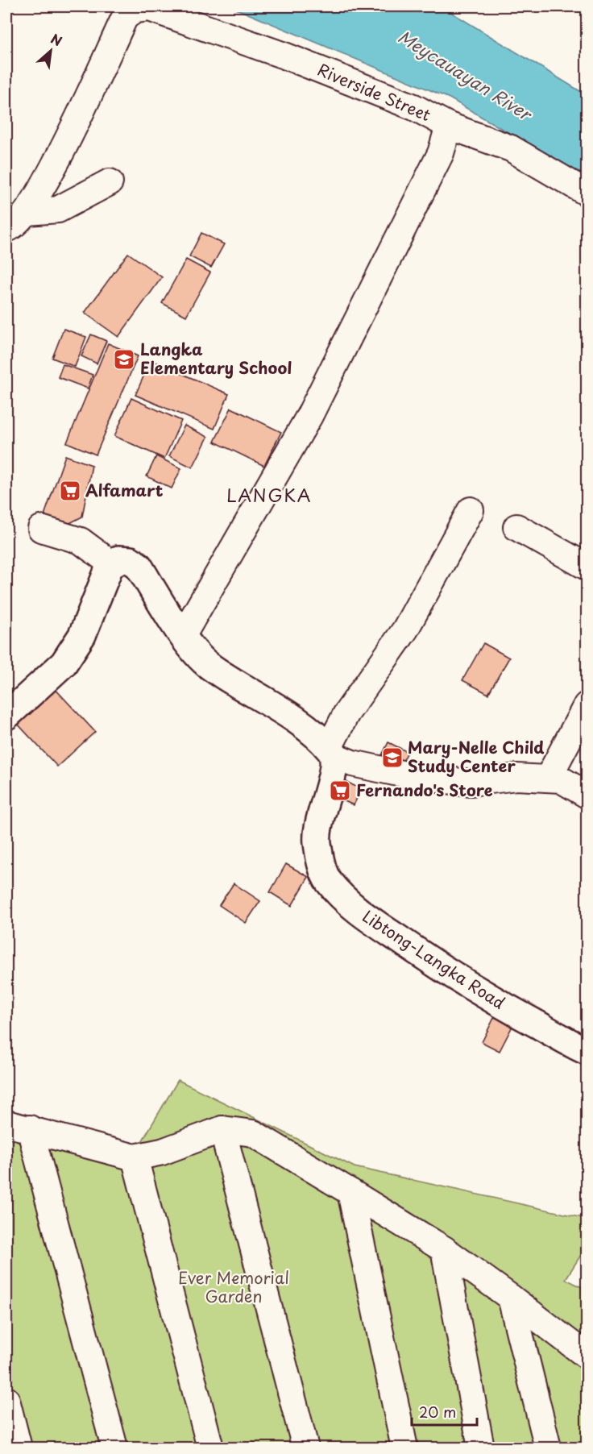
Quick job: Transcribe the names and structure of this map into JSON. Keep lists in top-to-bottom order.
{
  "streets": {
    "main road": ["Libtong-Langka Road"],
    "street": ["Riverside Street"]
  },
  "districts": ["LANGKA"],
  "water": ["Meycauayan River"],
  "parks": ["Ever Memorial Garden"],
  "places": {
    "school or university": ["Langka Elementary School", "Mary-Nelle Child Study Center"],
    "supermarket": ["Alfamart", "Fernando's Store"]
  },
  "scale_bar": "20 m",
  "north": "top right"
}
